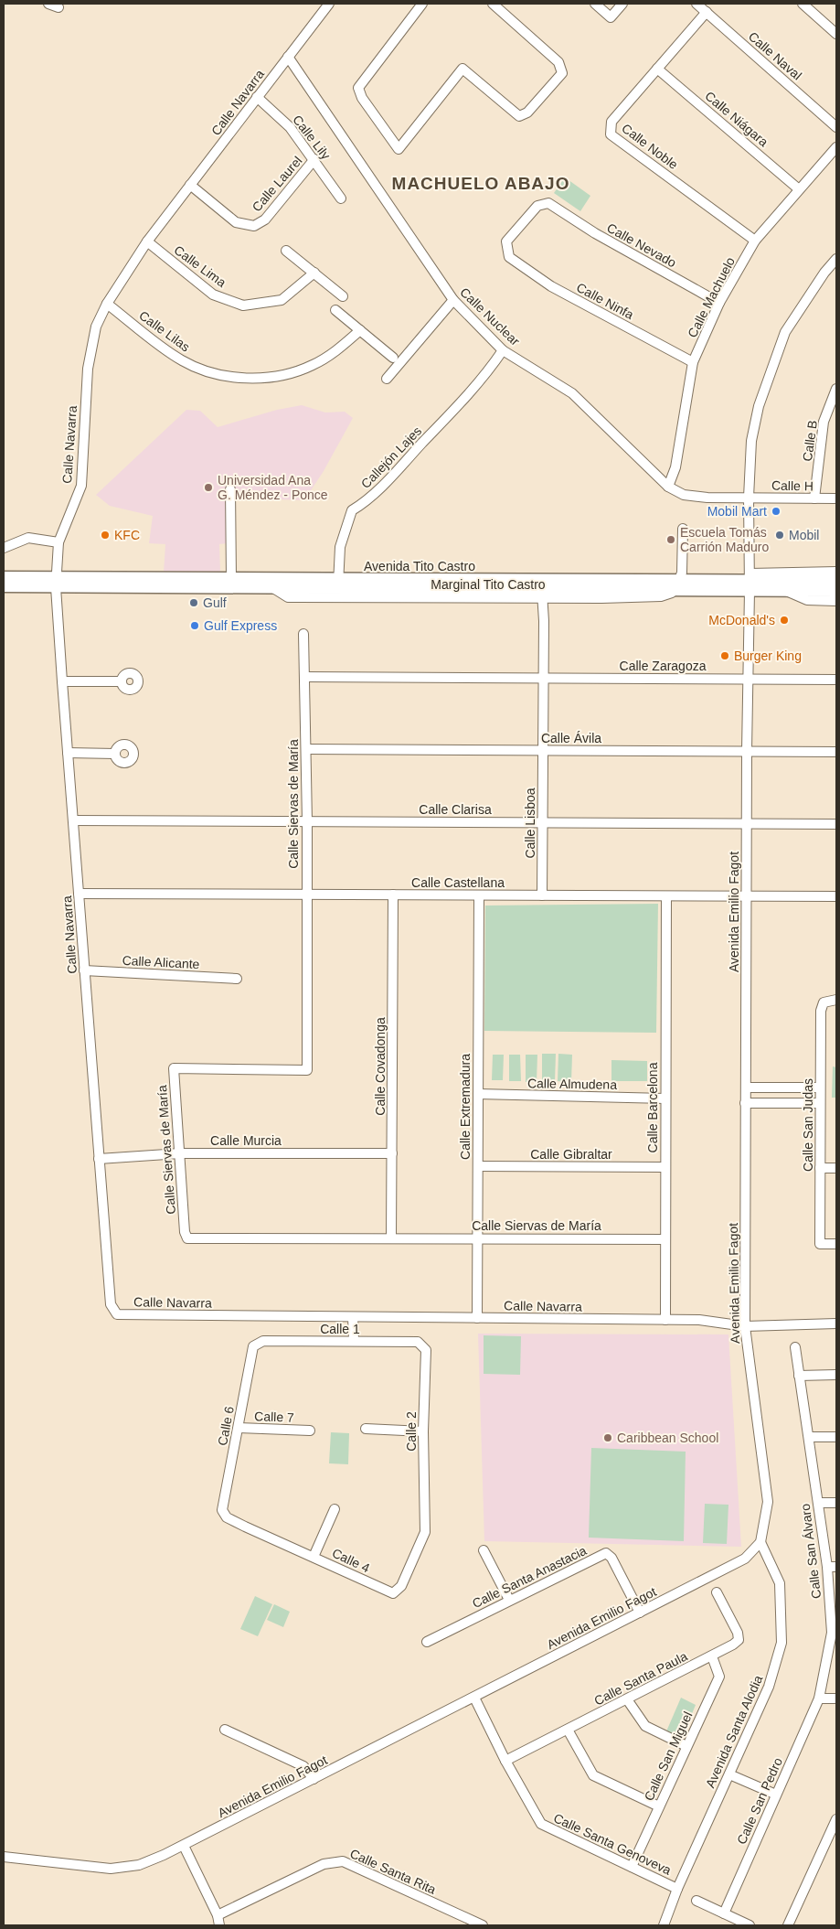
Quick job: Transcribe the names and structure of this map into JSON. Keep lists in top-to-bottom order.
{
  "streets": {
    "main road": ["Avenida Tito Castro"],
    "street": [
      "Calle Naval",
      "Calle Navarra",
      "Calle Niágara",
      "Calle Lily",
      "Calle Noble",
      "Calle Laurel",
      "Calle Nevado",
      "Calle Lima",
      "Calle Machuelo",
      "Calle Ninfa",
      "Calle Nuclear",
      "Calle Lilas",
      "Calle B",
      "Callejón Lajes",
      "Calle H",
      "Marginal Tito Castro",
      "Calle Zaragoza",
      "Calle Ávila",
      "Calle Siervas de María",
      "Calle Clarisa",
      "Calle Lisboa",
      "Calle Castellana",
      "Avenida Emilio Fagot",
      "Calle Alicante",
      "Calle Covadonga",
      "Calle Almudena",
      "Calle Extremadura",
      "Calle Barcelona",
      "Calle San Judas",
      "Calle Murcia",
      "Calle Gibraltar",
      "Calle 1",
      "Calle 7",
      "Calle 6",
      "Calle 2",
      "Calle San Álvaro",
      "Calle 4",
      "Calle Santa Anastacia",
      "Calle Santa Paula",
      "Avenida Santa Alodia",
      "Calle San Miguel",
      "Calle San Pedro",
      "Calle Santa Genoveva",
      "Calle Santa Rita"
    ]
  },
  "crossings": [
    ["Calle Naval", "Calle Noble"],
    ["Calle Navarra", "Calle Lily"],
    ["Calle Navarra", "Calle Laurel"],
    ["Calle Navarra", "Calle Lima"],
    ["Calle Navarra", "Calle Nuclear"],
    ["Calle Navarra", "Calle Lilas"],
    ["Calle Navarra", "Avenida Tito Castro"],
    ["Calle Navarra", "Calle Clarisa"],
    ["Calle Navarra", "Calle Castellana"],
    ["Calle Navarra", "Avenida Emilio Fagot"],
    ["Calle Navarra", "Calle Alicante"],
    ["Calle Navarra", "Calle Extremadura"],
    ["Calle Navarra", "Calle Barcelona"],
    ["Calle Navarra", "Calle Murcia"],
    ["Calle Niágara", "Calle Noble"],
    ["Calle Niágara", "Calle Machuelo"],
    ["Calle Lily", "Calle Laurel"],
    ["Calle Noble", "Calle Machuelo"],
    ["Calle Nevado", "Calle Machuelo"],
    ["Calle Nevado", "Calle Ninfa"],
    ["Calle Machuelo", "Calle Ninfa"],
    ["Calle Machuelo", "Calle Nuclear"],
    ["Calle Nuclear", "Callejón Lajes"],
    ["Calle Nuclear", "Calle H"],
    ["Calle Nuclear", "Avenida Emilio Fagot"],
    ["Calle B", "Calle H"],
    ["Callejón Lajes", "Avenida Tito Castro"],
    ["Callejón Lajes", "Marginal Tito Castro"],
    ["Calle H", "Avenida Emilio Fagot"],
    ["Avenida Tito Castro", "Marginal Tito Castro"],
    ["Avenida Tito Castro", "Avenida Emilio Fagot"],
    ["Calle Zaragoza", "Calle Siervas de María"],
    ["Calle Zaragoza", "Avenida Emilio Fagot"],
    ["Calle Ávila", "Calle Siervas de María"],
    ["Calle Ávila", "Calle Lisboa"],
    ["Calle Ávila", "Avenida Emilio Fagot"],
    ["Calle Siervas de María", "Calle Clarisa"],
    ["Calle Siervas de María", "Calle Castellana"],
    ["Calle Siervas de María", "Calle Covadonga"],
    ["Calle Siervas de María", "Calle Extremadura"],
    ["Calle Siervas de María", "Calle Barcelona"],
    ["Calle Siervas de María", "Calle Murcia"],
    ["Calle Clarisa", "Calle Lisboa"],
    ["Calle Clarisa", "Avenida Emilio Fagot"],
    ["Calle Lisboa", "Calle Castellana"],
    ["Calle Castellana", "Avenida Emilio Fagot"],
    ["Calle Castellana", "Calle Covadonga"],
    ["Calle Castellana", "Calle Extremadura"],
    ["Calle Castellana", "Calle Barcelona"],
    ["Avenida Emilio Fagot", "Calle Santa Anastacia"],
    ["Avenida Emilio Fagot", "Avenida Santa Alodia"],
    ["Avenida Emilio Fagot", "Calle Santa Genoveva"],
    ["Calle Covadonga", "Calle Murcia"],
    ["Calle Almudena", "Calle Extremadura"],
    ["Calle Almudena", "Calle Barcelona"],
    ["Calle Extremadura", "Calle Gibraltar"],
    ["Calle Barcelona", "Calle Gibraltar"],
    ["Calle 1", "Calle 6"],
    ["Calle 1", "Calle 2"],
    ["Calle 7", "Calle 6"],
    ["Calle 6", "Calle 4"],
    ["Calle 2", "Calle 4"],
    ["Calle San Álvaro", "Calle San Pedro"],
    ["Calle Santa Paula", "Calle San Miguel"],
    ["Calle Santa Paula", "Calle Santa Genoveva"],
    ["Avenida Santa Alodia", "Calle Santa Genoveva"],
    ["Calle San Miguel", "Calle Santa Genoveva"]
  ],
  "districts": ["MACHUELO ABAJO"],
  "places": [
    "Universidad Ana G. Méndez - Ponce",
    "Mobil Mart",
    "KFC",
    "Mobil",
    "Escuela Tomás Carrión Maduro",
    "Gulf",
    "McDonald's",
    "Gulf Express",
    "Burger King",
    "Caribbean School"
  ]
}
